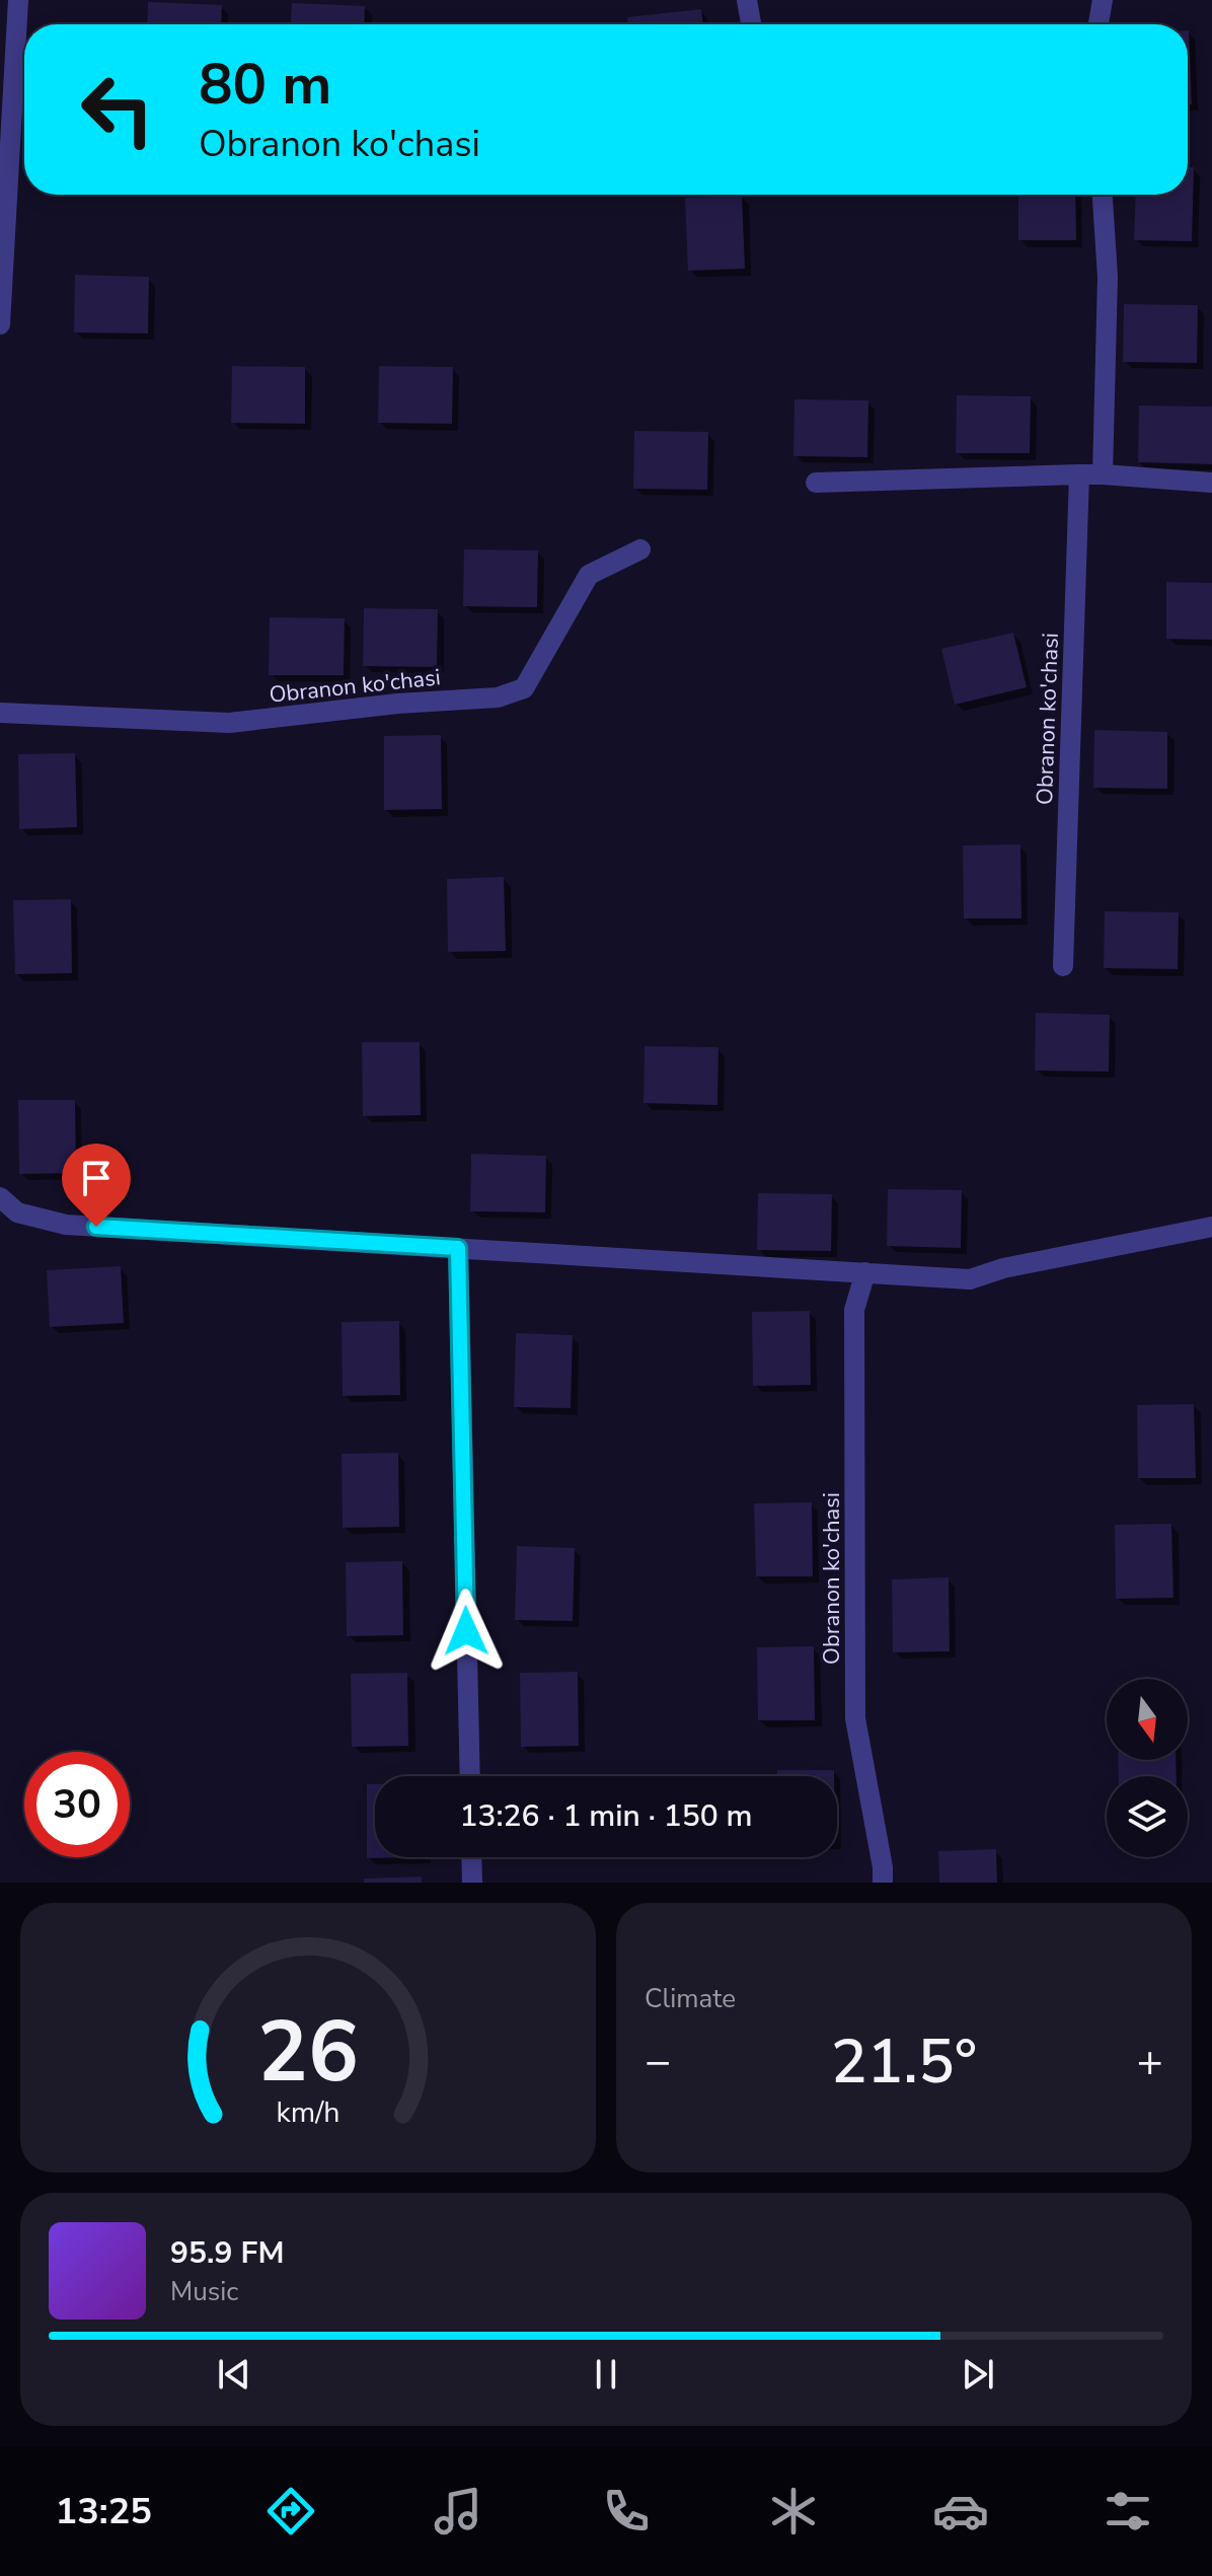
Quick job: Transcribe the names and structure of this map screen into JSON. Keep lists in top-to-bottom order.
{
  "streets": {
    "street": ["Obranon ko'chasi"]
  },
  "north": "bottom",
  "page": {
    "turn": ["80 m", "Obranon ko'chasi"],
    "limit": "30",
    "trip": "13:26 · 1 min · 150 m",
    "tile": "Climate",
    "heat": ["−", "21.5°", "+"],
    "song": ["95.9 FM", "Music"],
    "tabs": "13:25",
    "gauge": ["26", "km/h"]
  }
}
